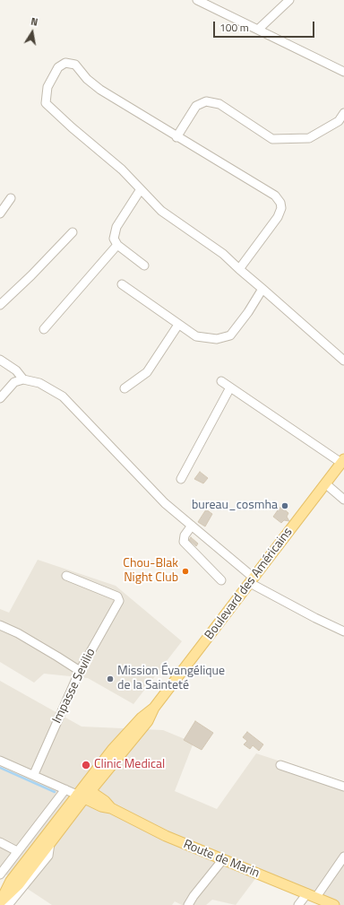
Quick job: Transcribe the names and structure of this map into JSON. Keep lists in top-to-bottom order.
{
  "streets": {
    "main road": ["Boulevard des Américains", "Route de Marin"],
    "street": ["Impasse Sevilio"]
  },
  "places": [
    "bureau_cosmha",
    "Chou-Blak Night Club",
    "Mission Évangélique de la Sainteté",
    "Clinic Medical"
  ],
  "scale_bar": "100 m",
  "north": "top"
}
